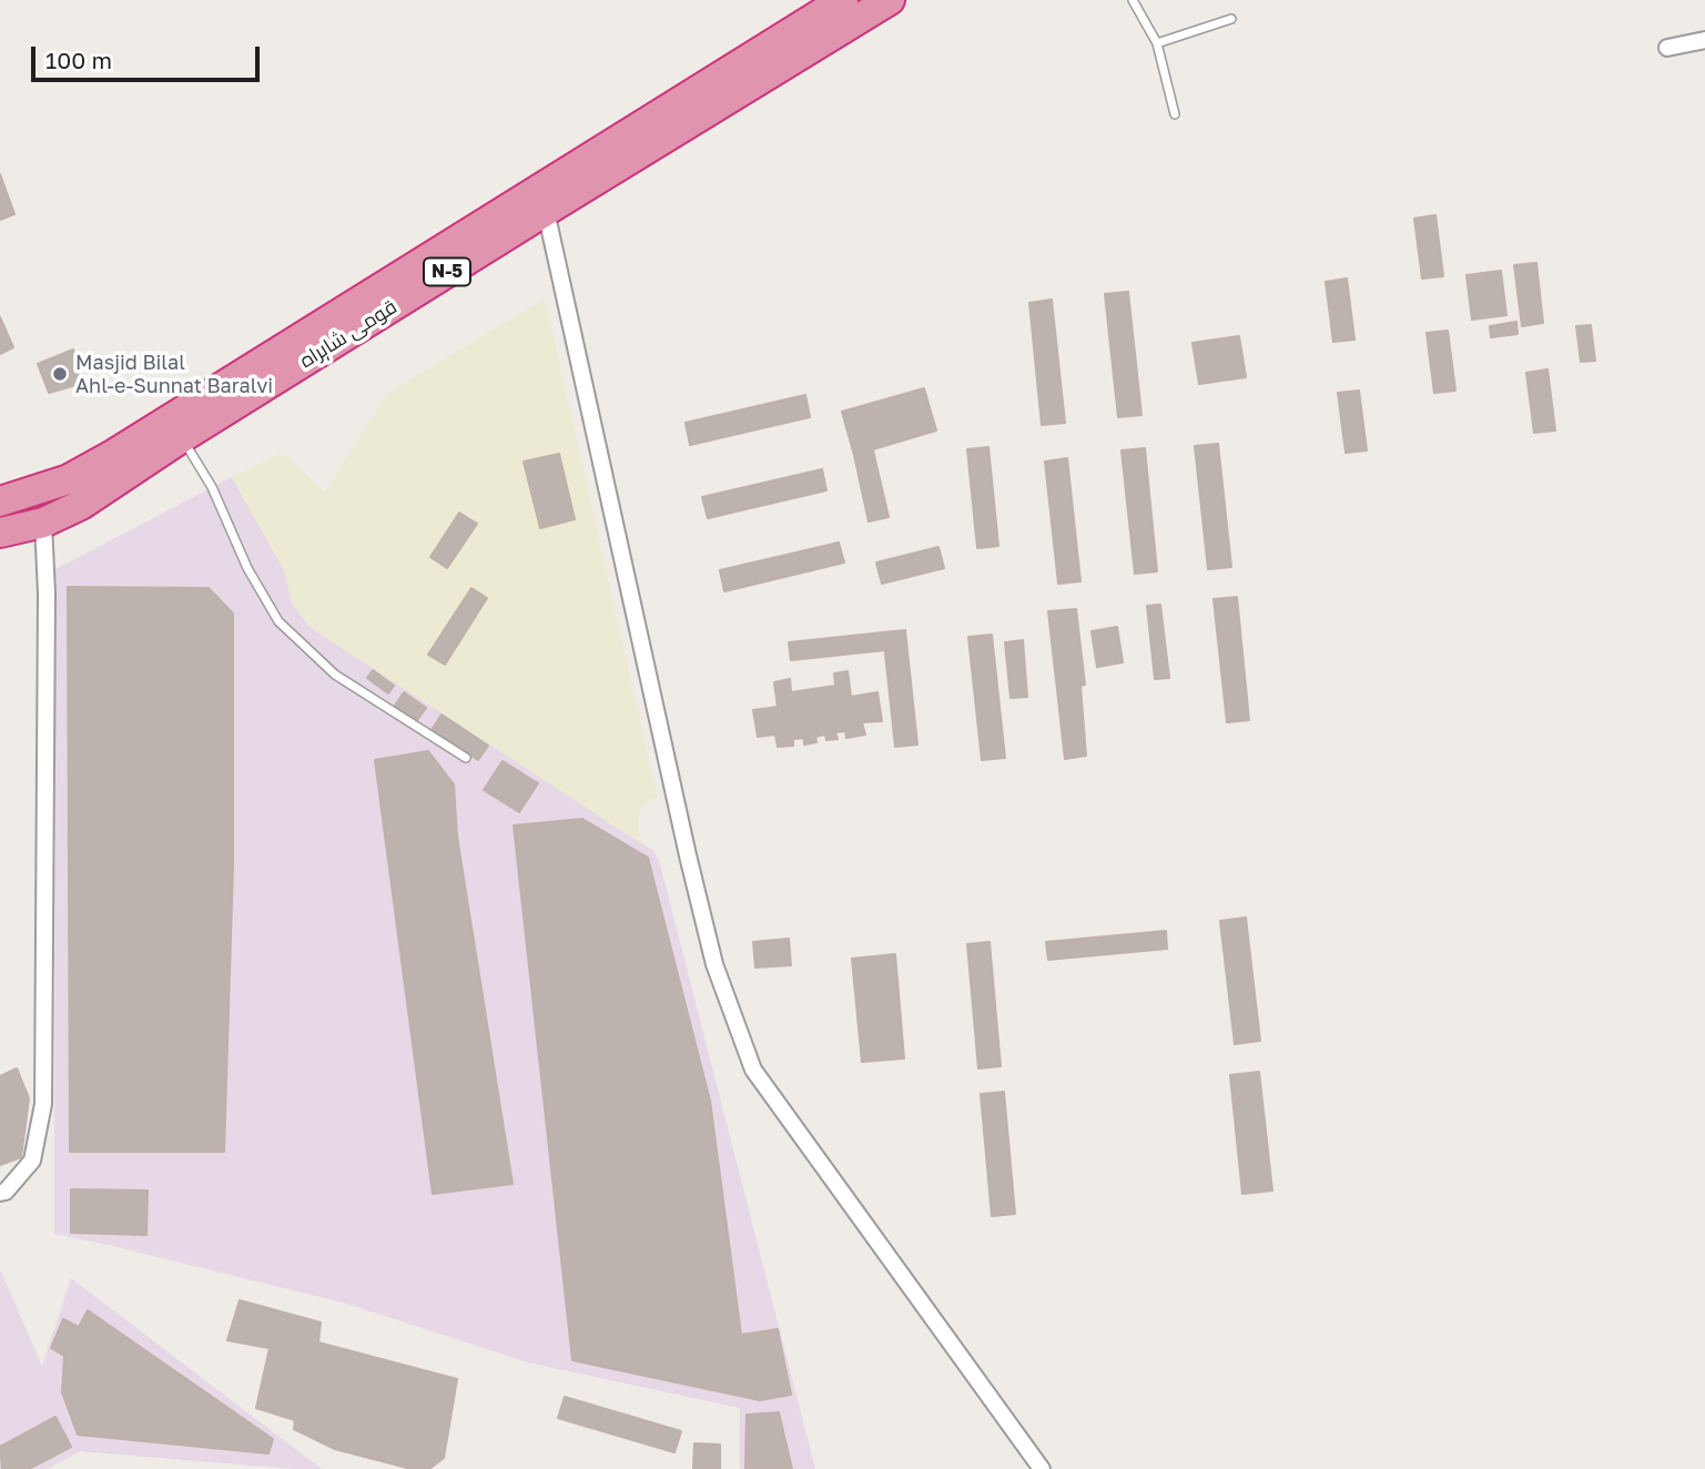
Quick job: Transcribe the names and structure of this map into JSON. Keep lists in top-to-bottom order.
{
  "streets": {
    "highway": ["N-5", "قومی شاہراہ"]
  },
  "places": ["Masjid Bilal Ahl-e-Sunnat Baralvi"],
  "scale_bar": "100 m"
}
